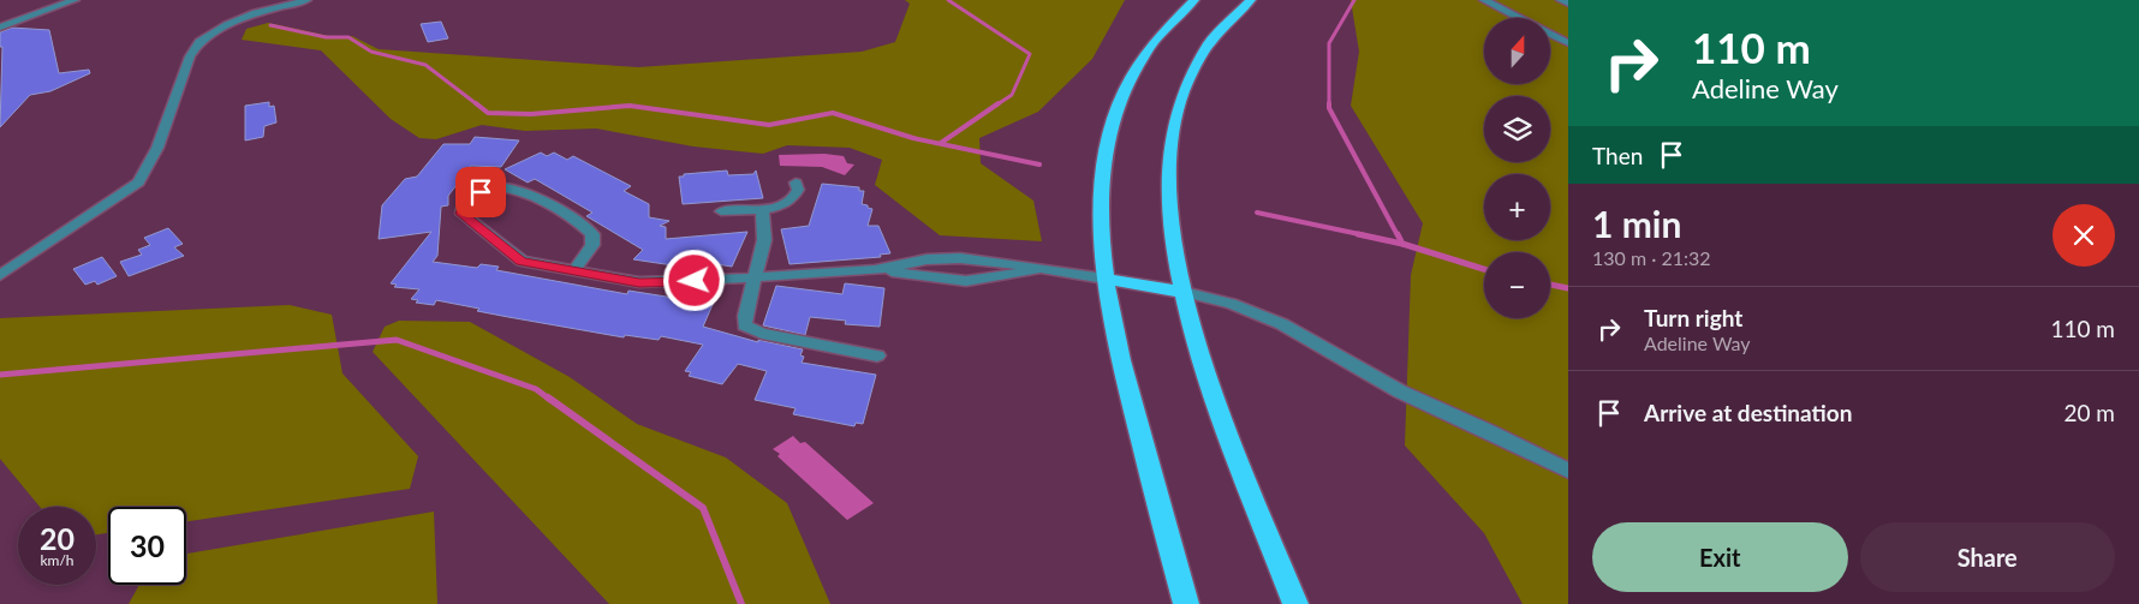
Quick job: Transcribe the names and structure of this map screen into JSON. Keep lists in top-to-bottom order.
{
  "north": "top",
  "page": {
    "turn": ["110 m", "Adeline Way"],
    "map_buttons": ["+", "−"],
    "then": "Then",
    "heading": ["1 min", "130 m · 21:32"],
    "list": [
      {
        "name": "Turn right",
        "note": "Adeline Way",
        "value": "110 m"
      },
      {
        "name": "Arrive at destination",
        "value": "20 m"
      }
    ],
    "speed": "20 km/h",
    "limit": "30",
    "buttons": ["Exit", "Share"]
  }
}
